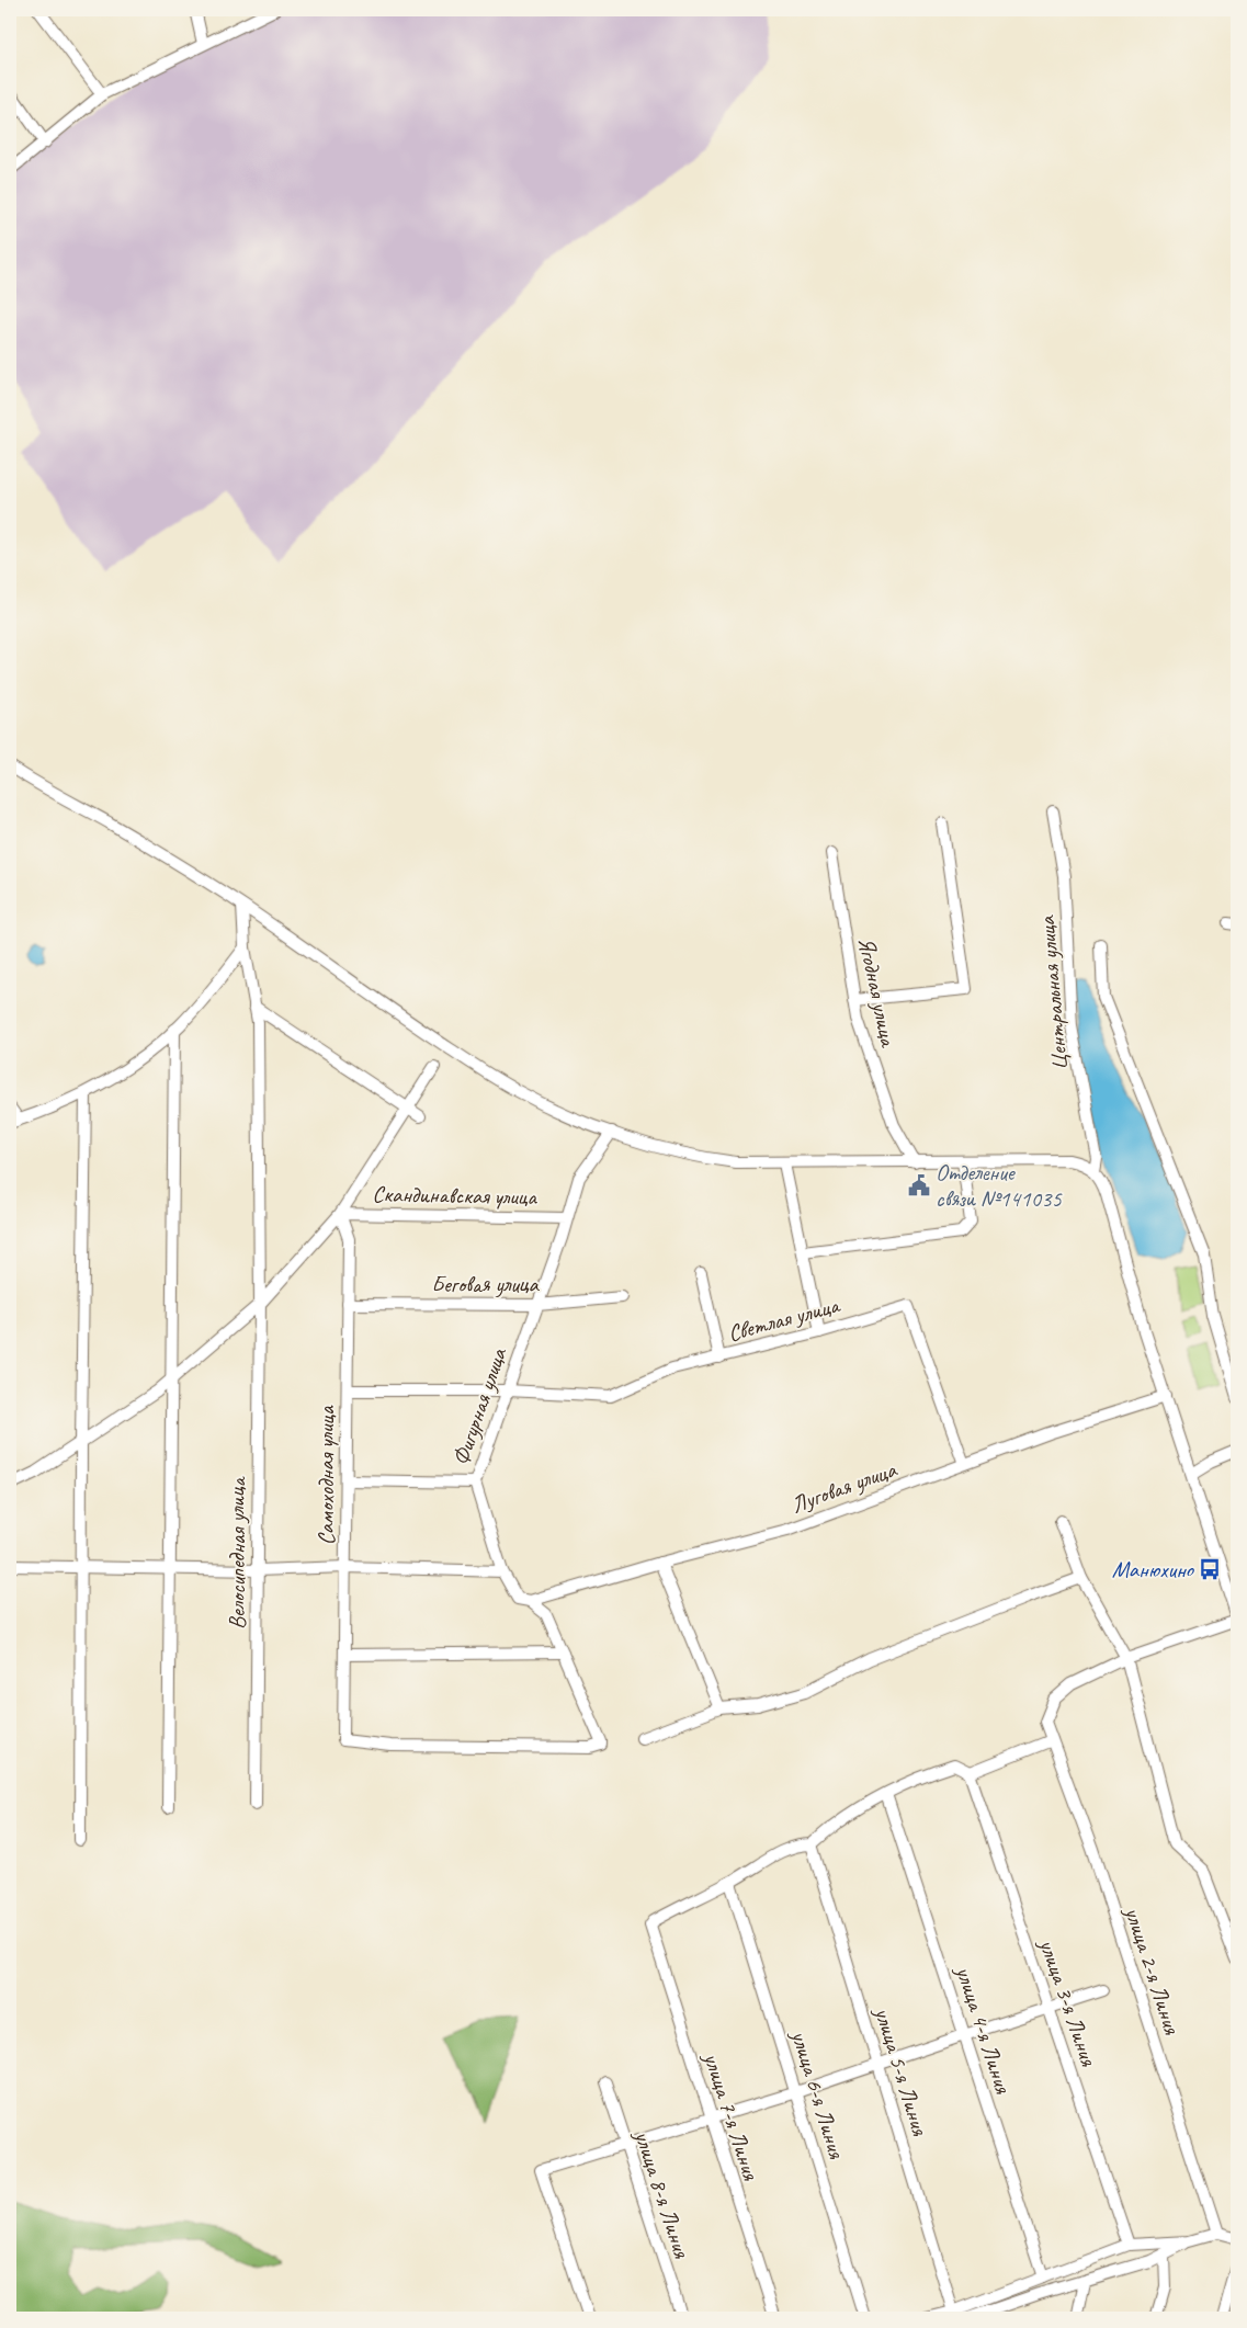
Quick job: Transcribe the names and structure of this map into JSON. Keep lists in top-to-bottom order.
{
  "streets": {
    "street": [
      "Ягодная улица",
      "Центральная улица",
      "Скандинавская улица",
      "Беговая улица",
      "Светлая улица",
      "Фигурная улица",
      "Самоходная улица",
      "Луговая улица",
      "Велосипедная улица",
      "улица 2-я Линия",
      "улица 3-я Линия",
      "улица 4-я Линия",
      "улица 5-я Линия",
      "улица 6-я Линия",
      "улица 7-я Линия",
      "улица 8-я Линия"
    ]
  },
  "crossings": [
    ["Скандинавская улица", "Фигурная улица"],
    ["Скандинавская улица", "Самоходная улица"],
    ["Беговая улица", "Фигурная улица"],
    ["Беговая улица", "Самоходная улица"],
    ["Светлая улица", "Фигурная улица"],
    ["Светлая улица", "Самоходная улица"],
    ["Светлая улица", "Луговая улица"],
    ["Фигурная улица", "Самоходная улица"],
    ["Фигурная улица", "Луговая улица"],
    ["улица 6-я Линия", "улица 7-я Линия"]
  ],
  "places": {
    "public building": ["Отделение связи №141035"],
    "bus stop": ["Манюхино"]
  }
}
